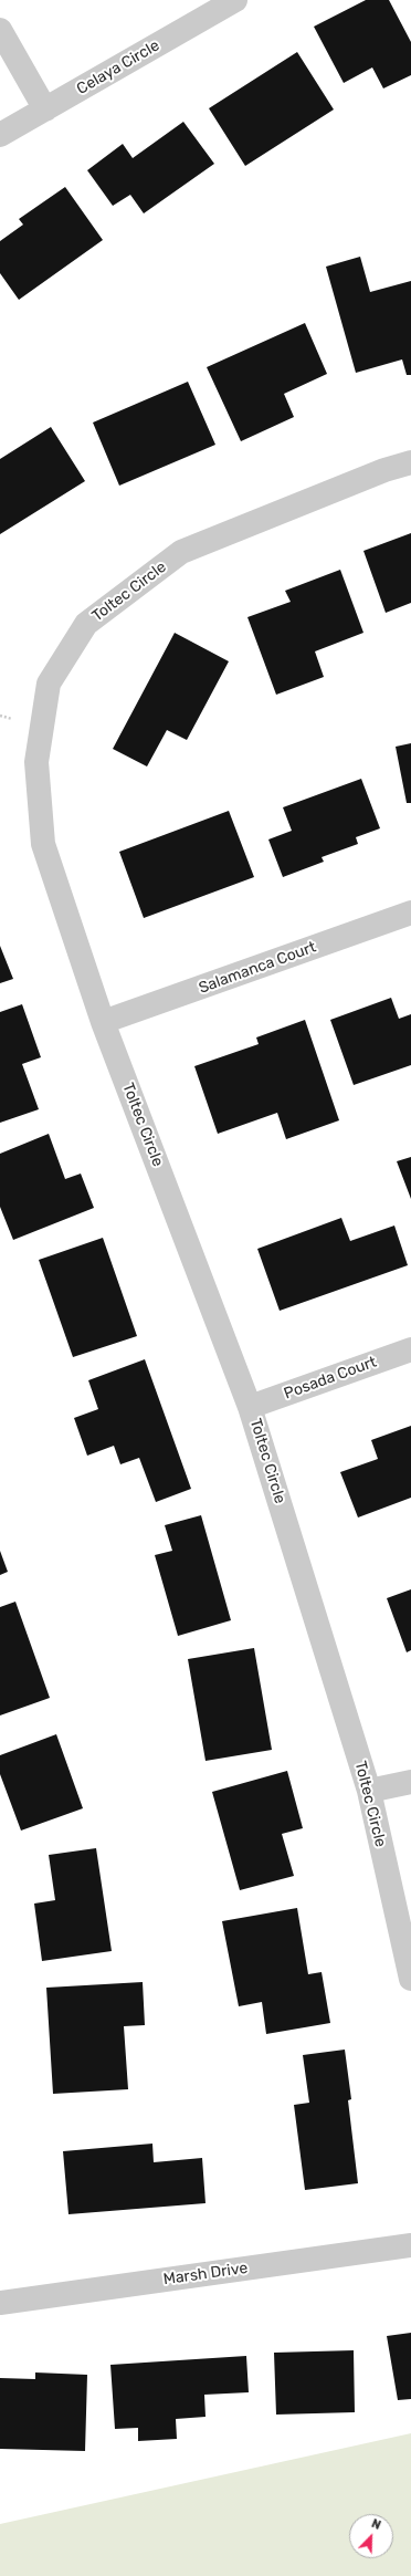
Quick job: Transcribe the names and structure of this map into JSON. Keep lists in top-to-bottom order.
{
  "streets": {
    "street": [
      "Celaya Circle",
      "Toltec Circle",
      "Salamanca Court",
      "Posada Court",
      "Marsh Drive"
    ]
  },
  "crossings": [
    ["Toltec Circle", "Salamanca Court"],
    ["Toltec Circle", "Posada Court"]
  ],
  "north": "top right"
}
